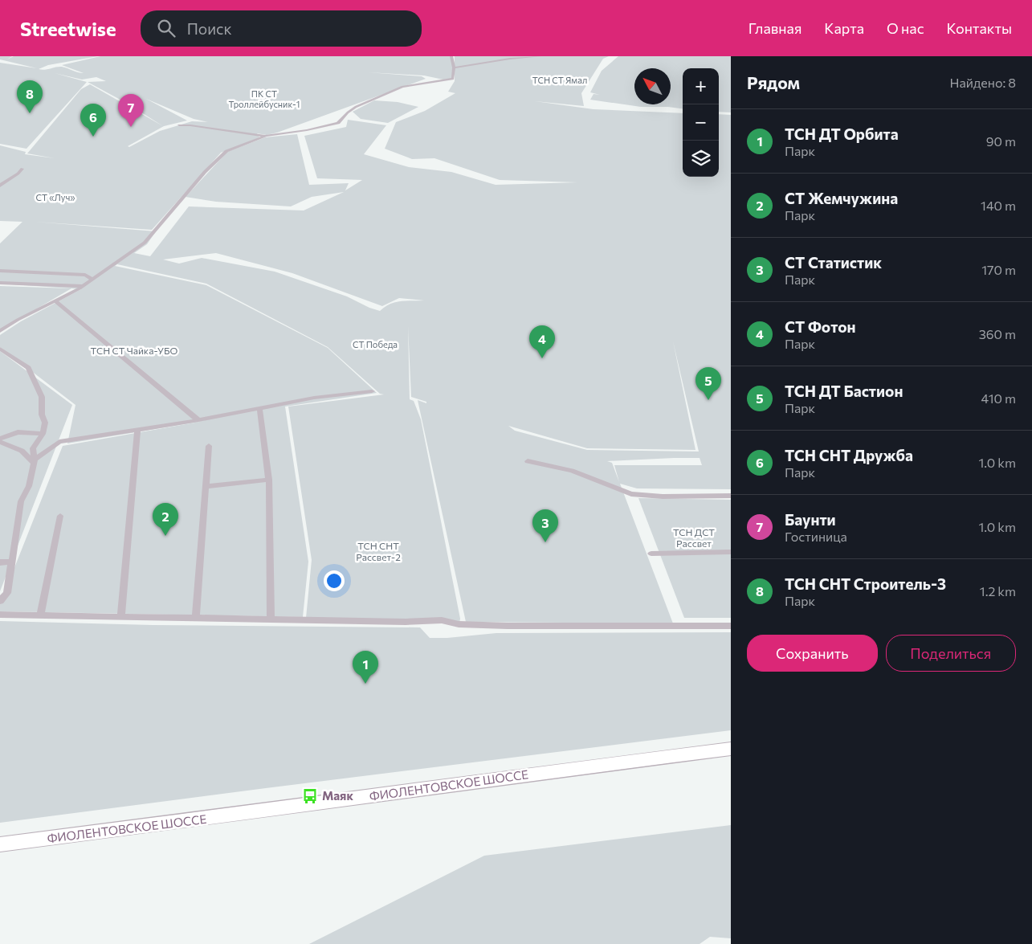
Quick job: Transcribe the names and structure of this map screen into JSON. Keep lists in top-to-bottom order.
{
  "streets": {
    "main road": ["ФИОЛЕНТОВСКОЕ ШОССЕ"]
  },
  "parks": [
    "ТСН СТ Ямал",
    "ПК СТ Троллейбусник-1",
    "СТ «Луч»",
    "СТ Победа",
    "ТСН СТ Чайка-УБО",
    "ТСН ДСТ Рассвет",
    "ТСН СНТ Рассвет-2"
  ],
  "places": {
    "bus stop": ["Маяк"]
  },
  "north": "top left",
  "page": {
    "header": "Streetwise",
    "search": "Поиск",
    "nav": [
      "Главная",
      "Карта",
      "О нас",
      "Контакты"
    ],
    "heading": ["Рядом", "Найдено: 8"],
    "map_buttons": ["+", "−"],
    "pins": [
      "8",
      "7",
      "6",
      "4",
      "5",
      "2",
      "3",
      "1"
    ],
    "list": [
      {
        "mark": "1",
        "name": "ТСН ДТ Орбита",
        "note": "Парк",
        "value": "90 m"
      },
      {
        "mark": "2",
        "name": "СТ Жемчужина",
        "note": "Парк",
        "value": "140 m"
      },
      {
        "mark": "3",
        "name": "СТ Статистик",
        "note": "Парк",
        "value": "170 m"
      },
      {
        "mark": "4",
        "name": "СТ Фотон",
        "note": "Парк",
        "value": "360 m"
      },
      {
        "mark": "5",
        "name": "ТСН ДТ Бастион",
        "note": "Парк",
        "value": "410 m"
      },
      {
        "mark": "6",
        "name": "ТСН СНТ Дружба",
        "note": "Парк",
        "value": "1.0 km"
      },
      {
        "mark": "7",
        "name": "Баунти",
        "note": "Гостиница",
        "value": "1.0 km"
      },
      {
        "mark": "8",
        "name": "ТСН СНТ Строитель-3",
        "note": "Парк",
        "value": "1.2 km"
      }
    ],
    "buttons": ["Сохранить", "Поделиться"]
  }
}
